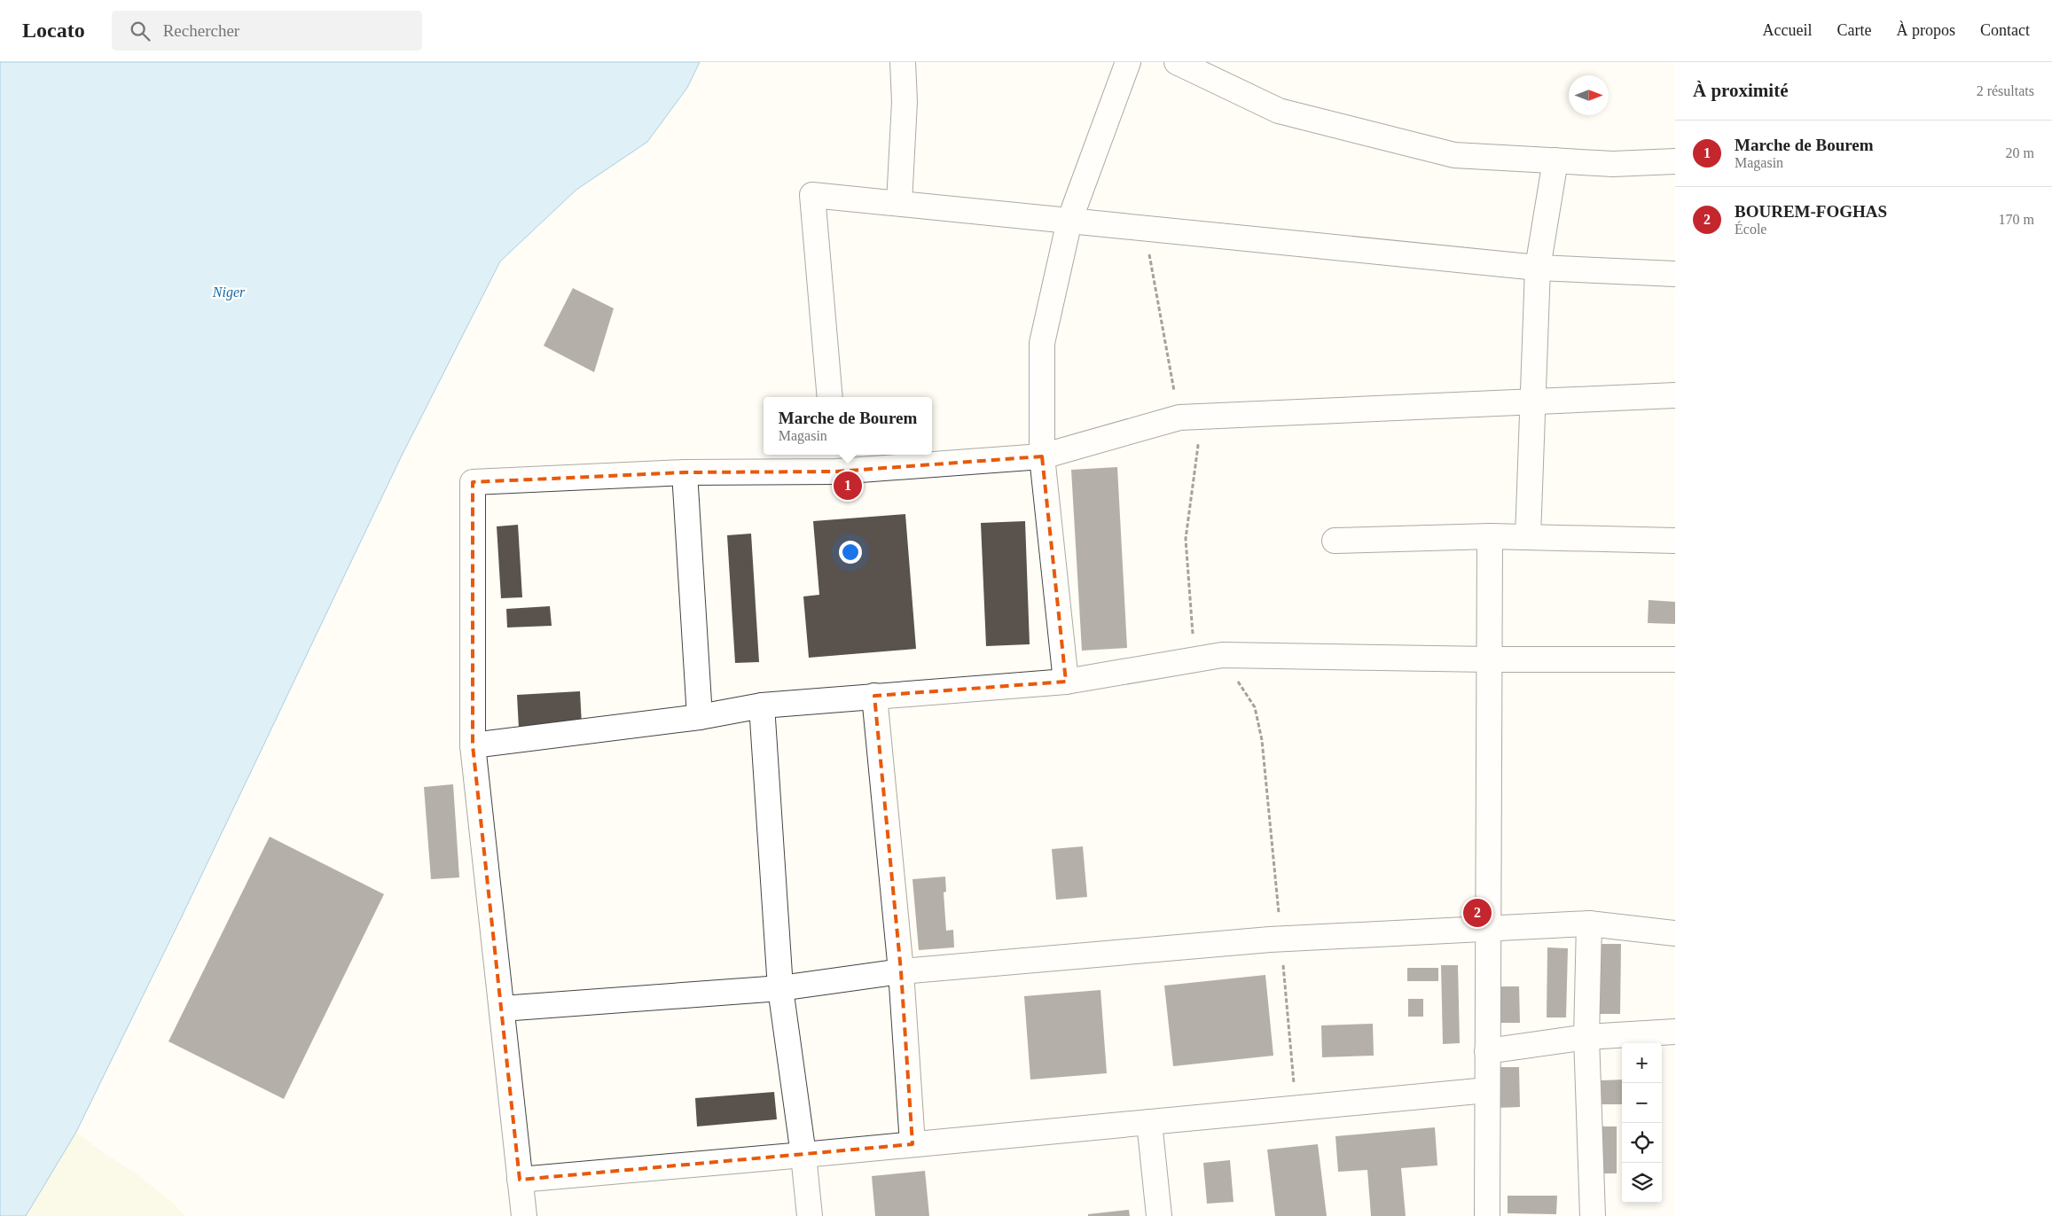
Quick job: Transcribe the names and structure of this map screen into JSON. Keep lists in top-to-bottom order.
{
  "water": ["Niger"],
  "north": "right",
  "page": {
    "header": "Locato",
    "search": "Rechercher",
    "nav": [
      "Accueil",
      "Carte",
      "À propos",
      "Contact"
    ],
    "heading": ["À proximité", "2 résultats"],
    "list": [
      {
        "mark": "1",
        "name": "Marche de Bourem",
        "note": "Magasin",
        "value": "20 m"
      },
      {
        "mark": "2",
        "name": "BOUREM-FOGHAS",
        "note": "École",
        "value": "170 m"
      }
    ],
    "popup": ["Marche de Bourem", "Magasin"],
    "pins": ["1", "2"],
    "map_buttons": ["+", "−"]
  }
}
